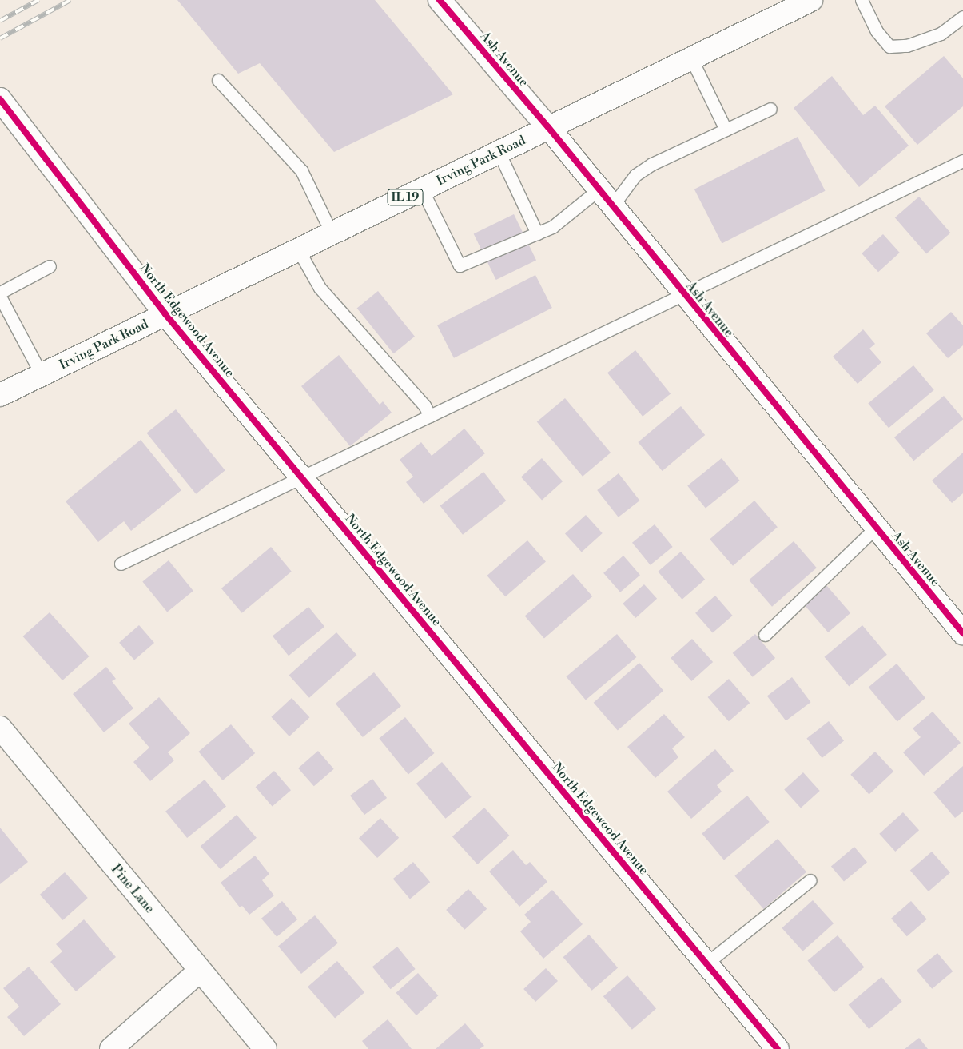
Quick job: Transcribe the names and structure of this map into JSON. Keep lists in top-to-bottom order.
{
  "streets": {
    "street": [
      "Ash Avenue",
      "Irving Park Road",
      "IL 19",
      "North Edgewood Avenue",
      "Pine Lane"
    ]
  },
  "crossings": [
    ["Ash Avenue", "Irving Park Road"],
    ["Irving Park Road", "North Edgewood Avenue"]
  ]
}
